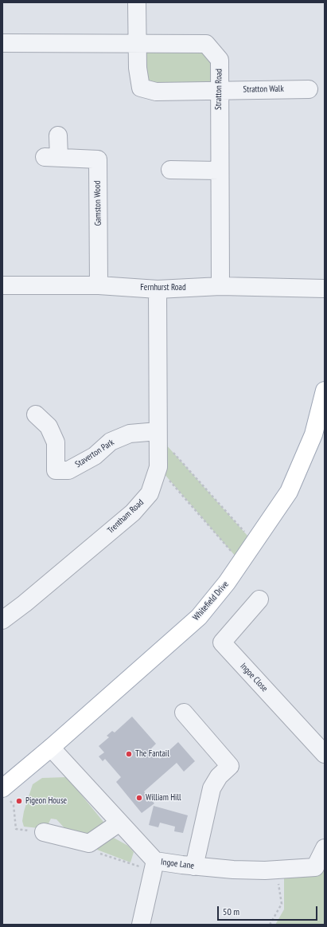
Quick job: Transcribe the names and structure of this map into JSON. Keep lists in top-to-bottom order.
{
  "streets": {
    "main road": ["Whitefield Drive"],
    "street": [
      "Stratton Road",
      "Stratton Walk",
      "Gamston Wood",
      "Fernhurst Road",
      "Staverton Park",
      "Trentham Road",
      "Ingoe Close",
      "Ingoe Lane"
    ]
  },
  "crossings": [
    ["Stratton Road", "Stratton Walk"],
    ["Stratton Road", "Fernhurst Road"],
    ["Gamston Wood", "Fernhurst Road"],
    ["Fernhurst Road", "Trentham Road"],
    ["Staverton Park", "Trentham Road"],
    ["Whitefield Drive", "Ingoe Lane"]
  ],
  "places": ["The Fantail", "William Hill", "Pigeon House"],
  "scale_bar": "50 m"
}
